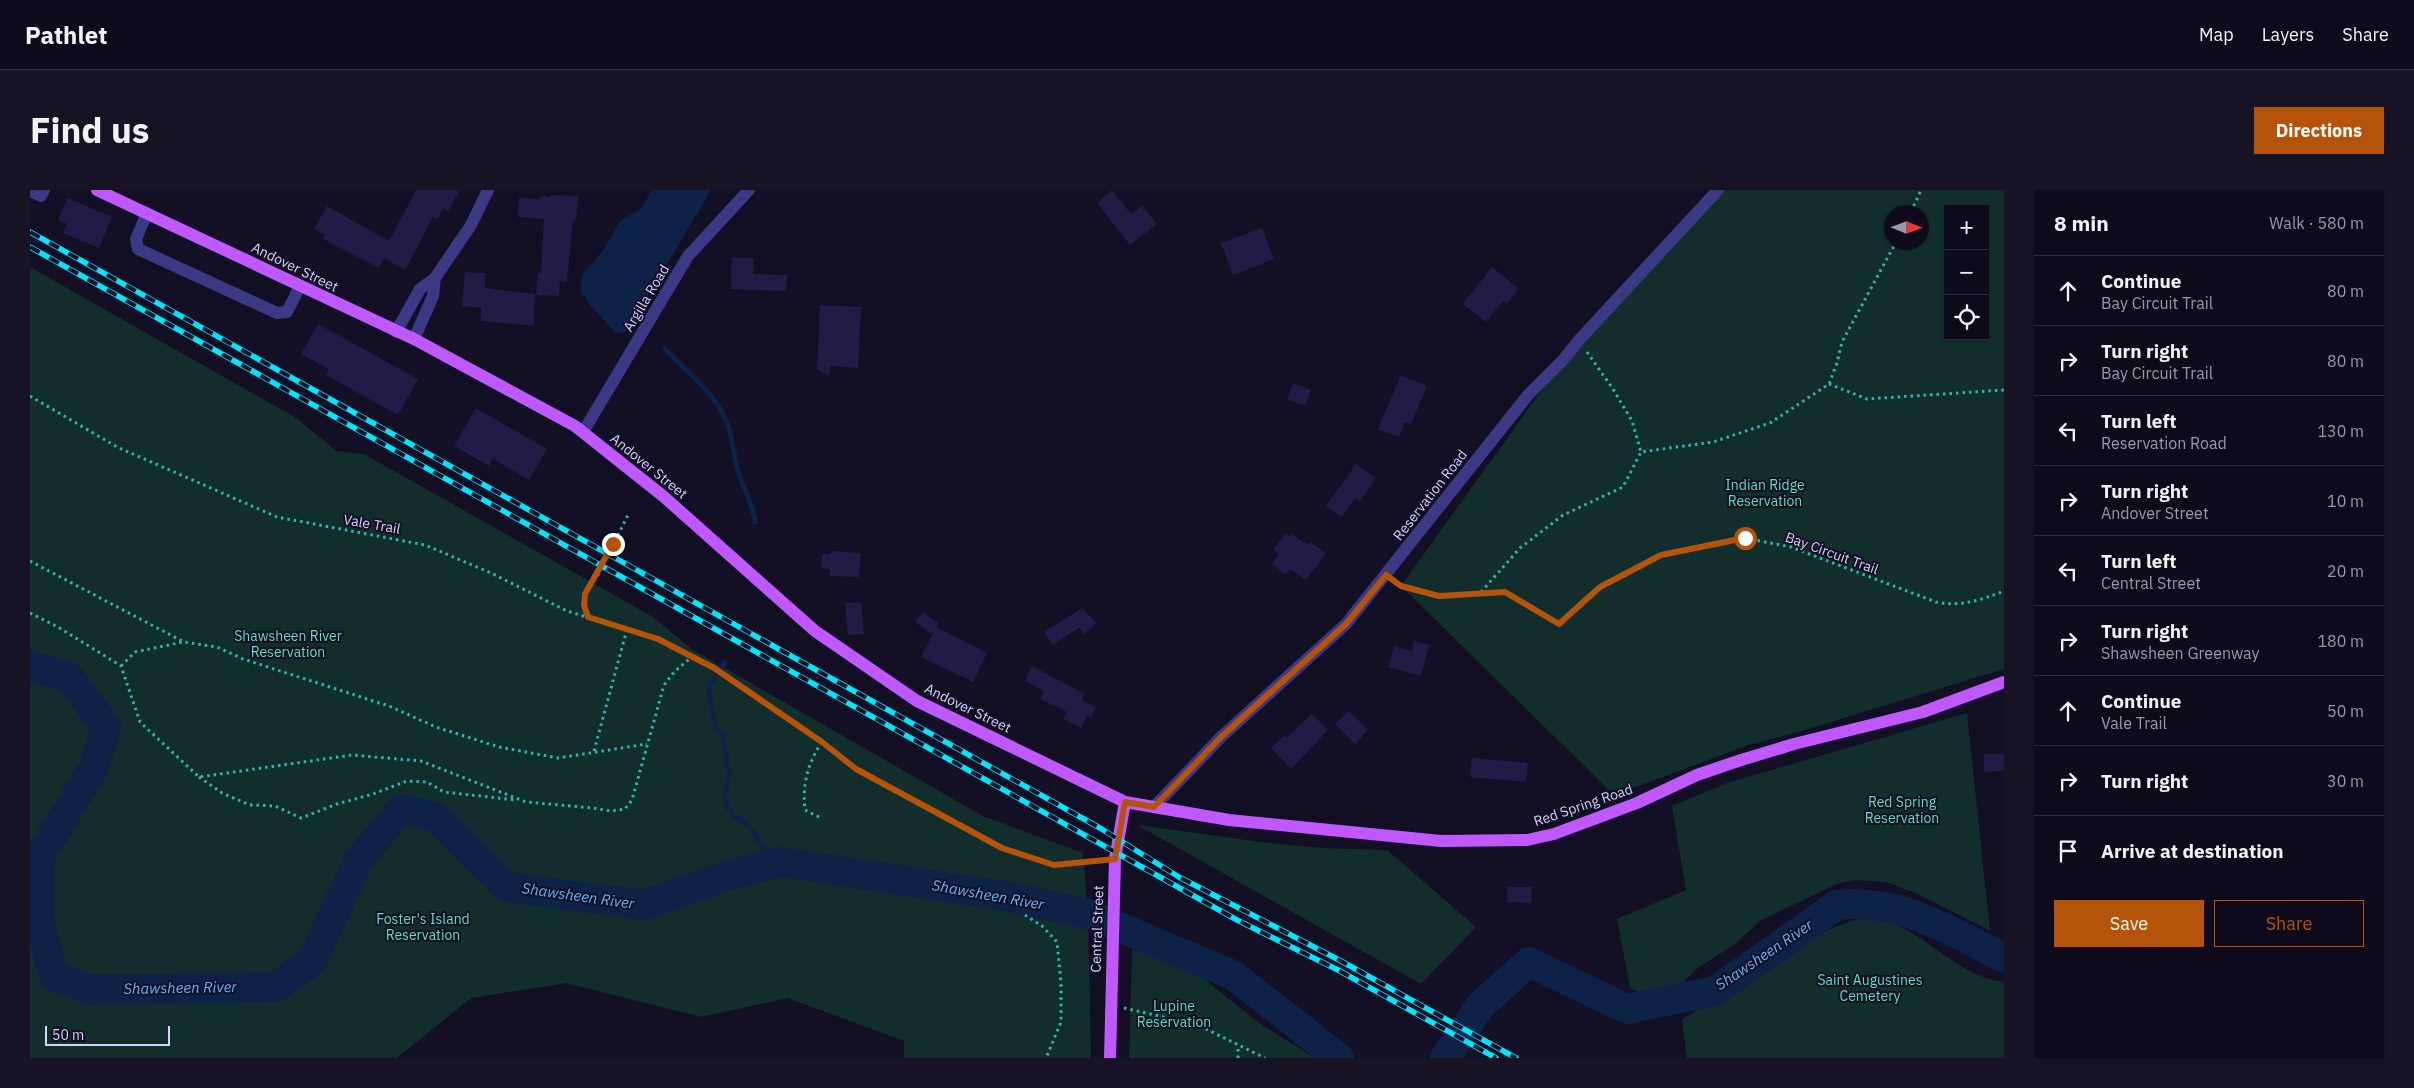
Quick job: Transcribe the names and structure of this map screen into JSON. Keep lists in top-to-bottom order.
{
  "streets": {
    "main road": ["Andover Street", "Red Spring Road", "Central Street"],
    "street": ["Argilla Road", "Reservation Road"],
    "path": ["Vale Trail", "Bay Circuit Trail"]
  },
  "crossings": [
    ["Andover Street", "Argilla Road"],
    ["Andover Street", "Reservation Road"],
    ["Andover Street", "Red Spring Road"],
    ["Andover Street", "Central Street"],
    ["Reservation Road", "Bay Circuit Trail"],
    ["Reservation Road", "Red Spring Road"],
    ["Vale Trail", "Central Street"]
  ],
  "water": ["Shawsheen River"],
  "parks": [
    "Indian Ridge Reservation",
    "Shawsheen River Reservation",
    "Red Spring Reservation",
    "Foster's Island Reservation",
    "Saint Augustines Cemetery",
    "Lupine Reservation"
  ],
  "scale_bar": "50 m",
  "north": "right",
  "page": {
    "header": "Pathlet",
    "nav": ["Map", "Layers", "Share"],
    "title": "Find us",
    "buttons": [
      "Directions",
      ["Save", "Share"]
    ],
    "heading": ["8 min", "Walk · 580 m"],
    "map_buttons": ["+", "−"],
    "list": [
      ["Continue", "Bay Circuit Trail", "80 m"],
      ["Turn right", "Bay Circuit Trail", "80 m"],
      ["Turn left", "Reservation Road", "130 m"],
      ["Turn right", "Andover Street", "10 m"],
      ["Turn left", "Central Street", "20 m"],
      ["Turn right", "Shawsheen Greenway", "180 m"],
      ["Continue", "Vale Trail", "50 m"],
      ["Turn right", "30 m"],
      "Arrive at destination"
    ],
    "scale": "50 m"
  }
}
